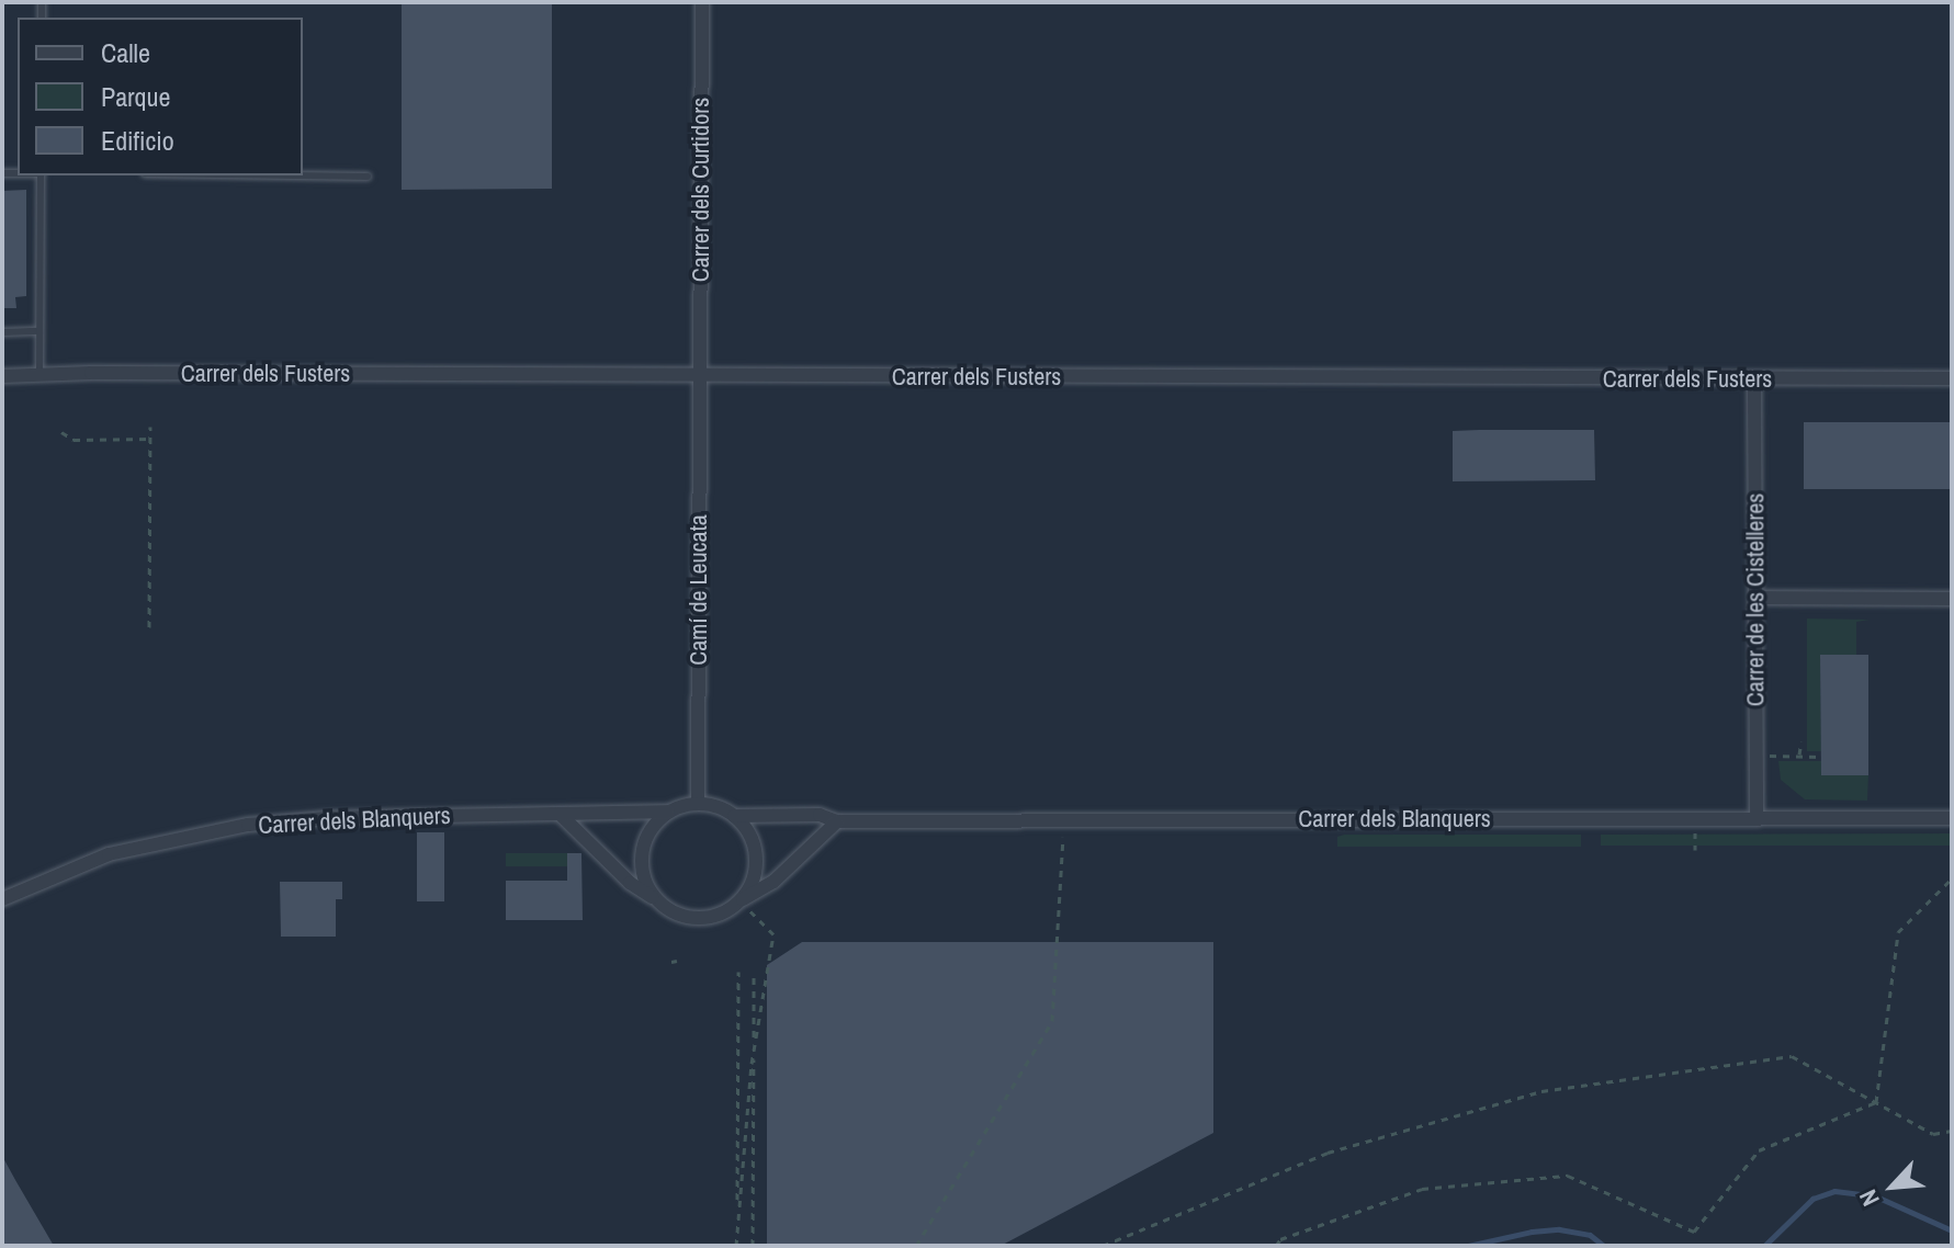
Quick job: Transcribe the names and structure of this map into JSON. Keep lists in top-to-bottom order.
{
  "streets": {
    "street": [
      "Carrer dels Curtidors",
      "Carrer dels Fusters",
      "Camí de Leucata",
      "Carrer de les Cistelleres",
      "Carrer dels Blanquers"
    ]
  },
  "crossings": [
    ["Carrer dels Curtidors", "Carrer dels Fusters"],
    ["Carrer dels Curtidors", "Camí de Leucata"],
    ["Carrer dels Fusters", "Camí de Leucata"],
    ["Carrer dels Fusters", "Carrer de les Cistelleres"],
    ["Camí de Leucata", "Carrer dels Blanquers"],
    ["Carrer de les Cistelleres", "Carrer dels Blanquers"]
  ],
  "legend": ["Calle", "Parque", "Edificio"],
  "north": "bottom left"
}
